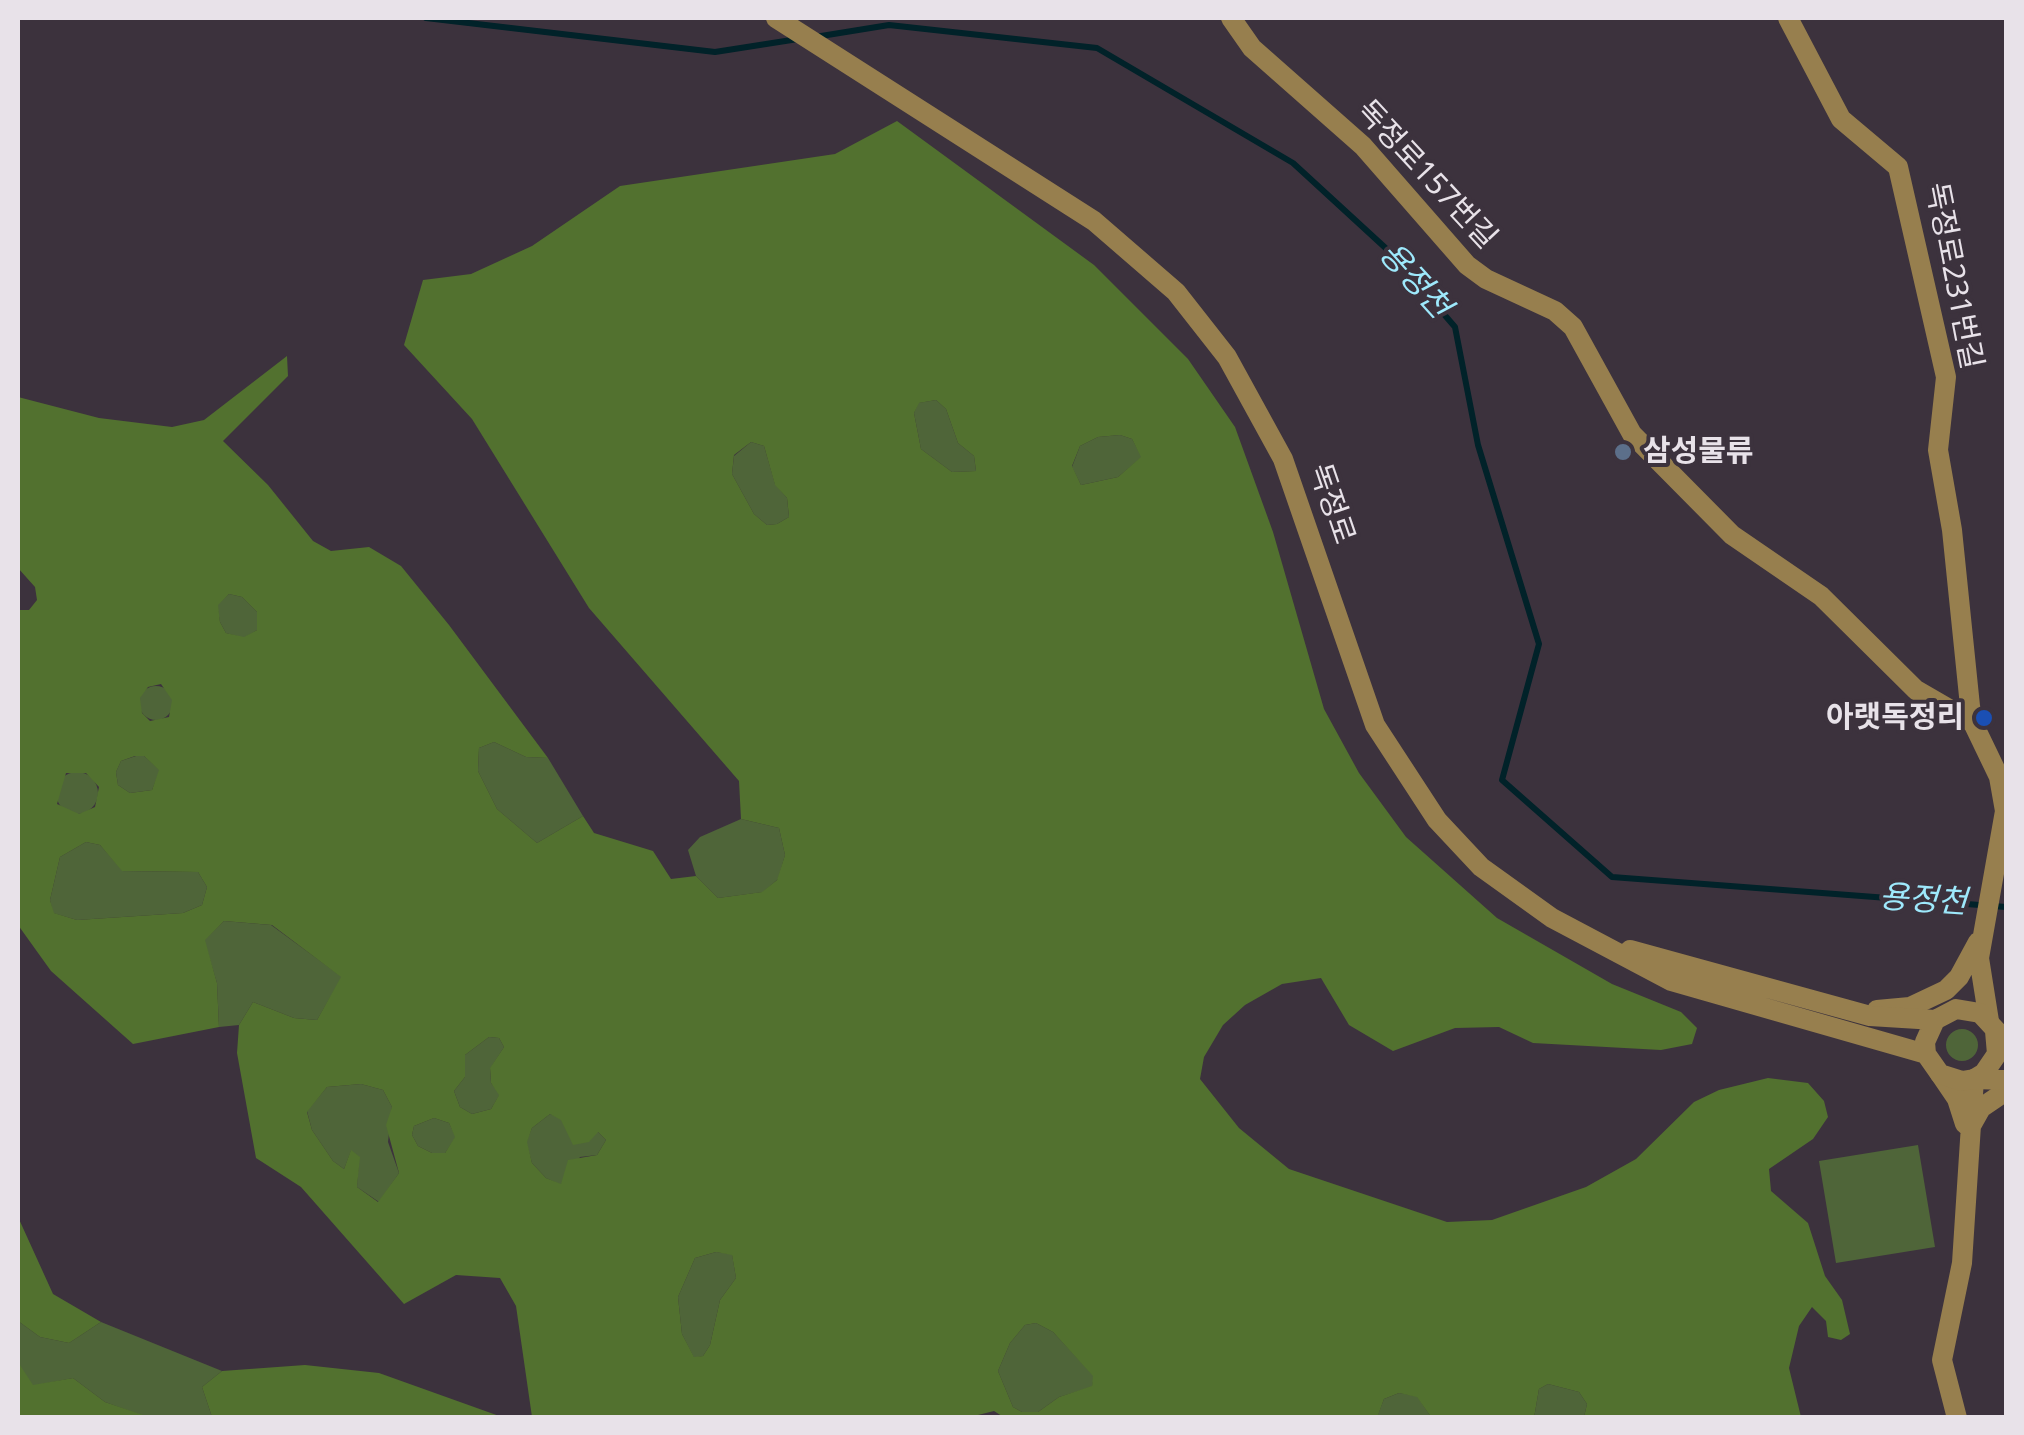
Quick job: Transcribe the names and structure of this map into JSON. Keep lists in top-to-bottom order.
{
  "streets": {
    "street": ["독정로157번길", "독정로231번길", "독정로"]
  },
  "crossings": [
    ["독정로157번길", "독정로231번길"]
  ],
  "water": ["용정천"],
  "places": ["삼성물류", "아랫독정리"]
}
